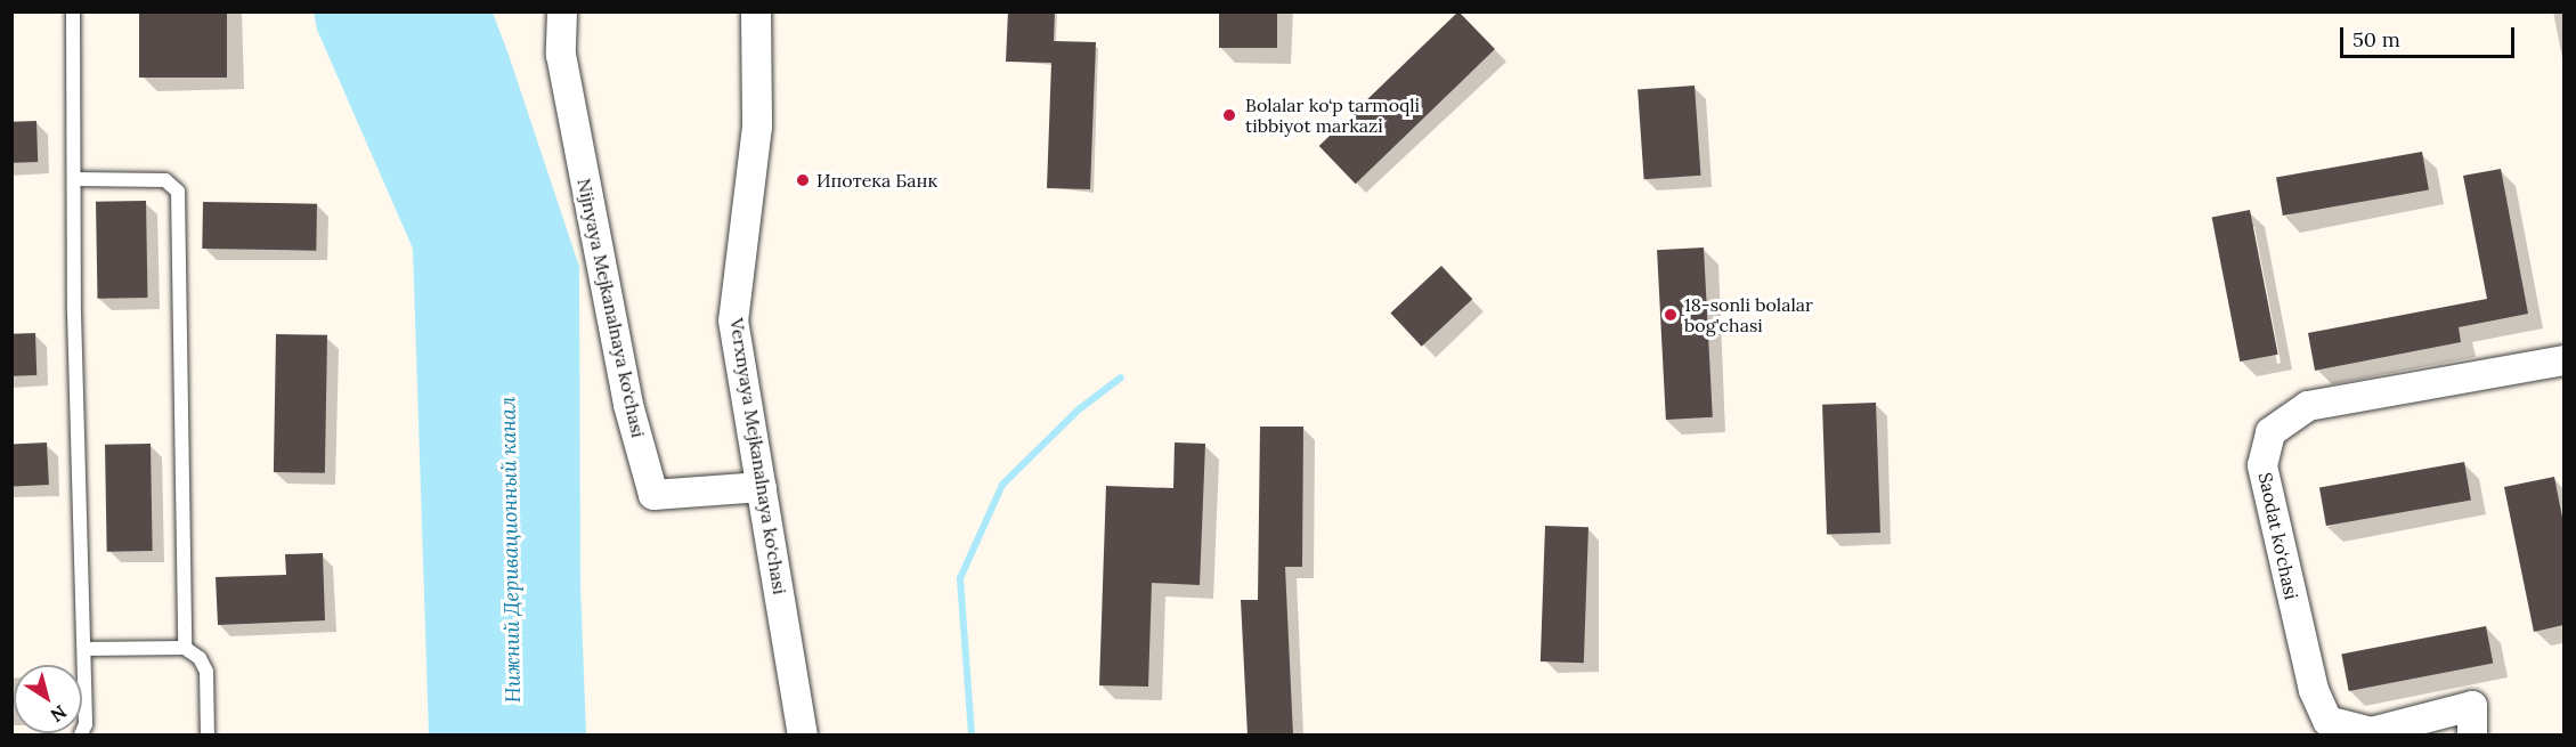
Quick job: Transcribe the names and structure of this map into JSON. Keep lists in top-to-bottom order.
{
  "streets": {
    "street": ["Nijnyaya Mejkanalnaya ko‘chasi", "Verxnyaya Mejkanalnaya ko‘chasi", "Saodat ko‘chasi"]
  },
  "crossings": [
    ["Nijnyaya Mejkanalnaya ko‘chasi", "Verxnyaya Mejkanalnaya ko‘chasi"]
  ],
  "water": ["Нижний Деривационный канал"],
  "places": ["Bolalar ko‘p tarmoqli tibbiyot markazi", "Ипотека Банк", "18-sonli bolalar bog'chasi"],
  "scale_bar": "50 m",
  "north": "bottom right"
}
